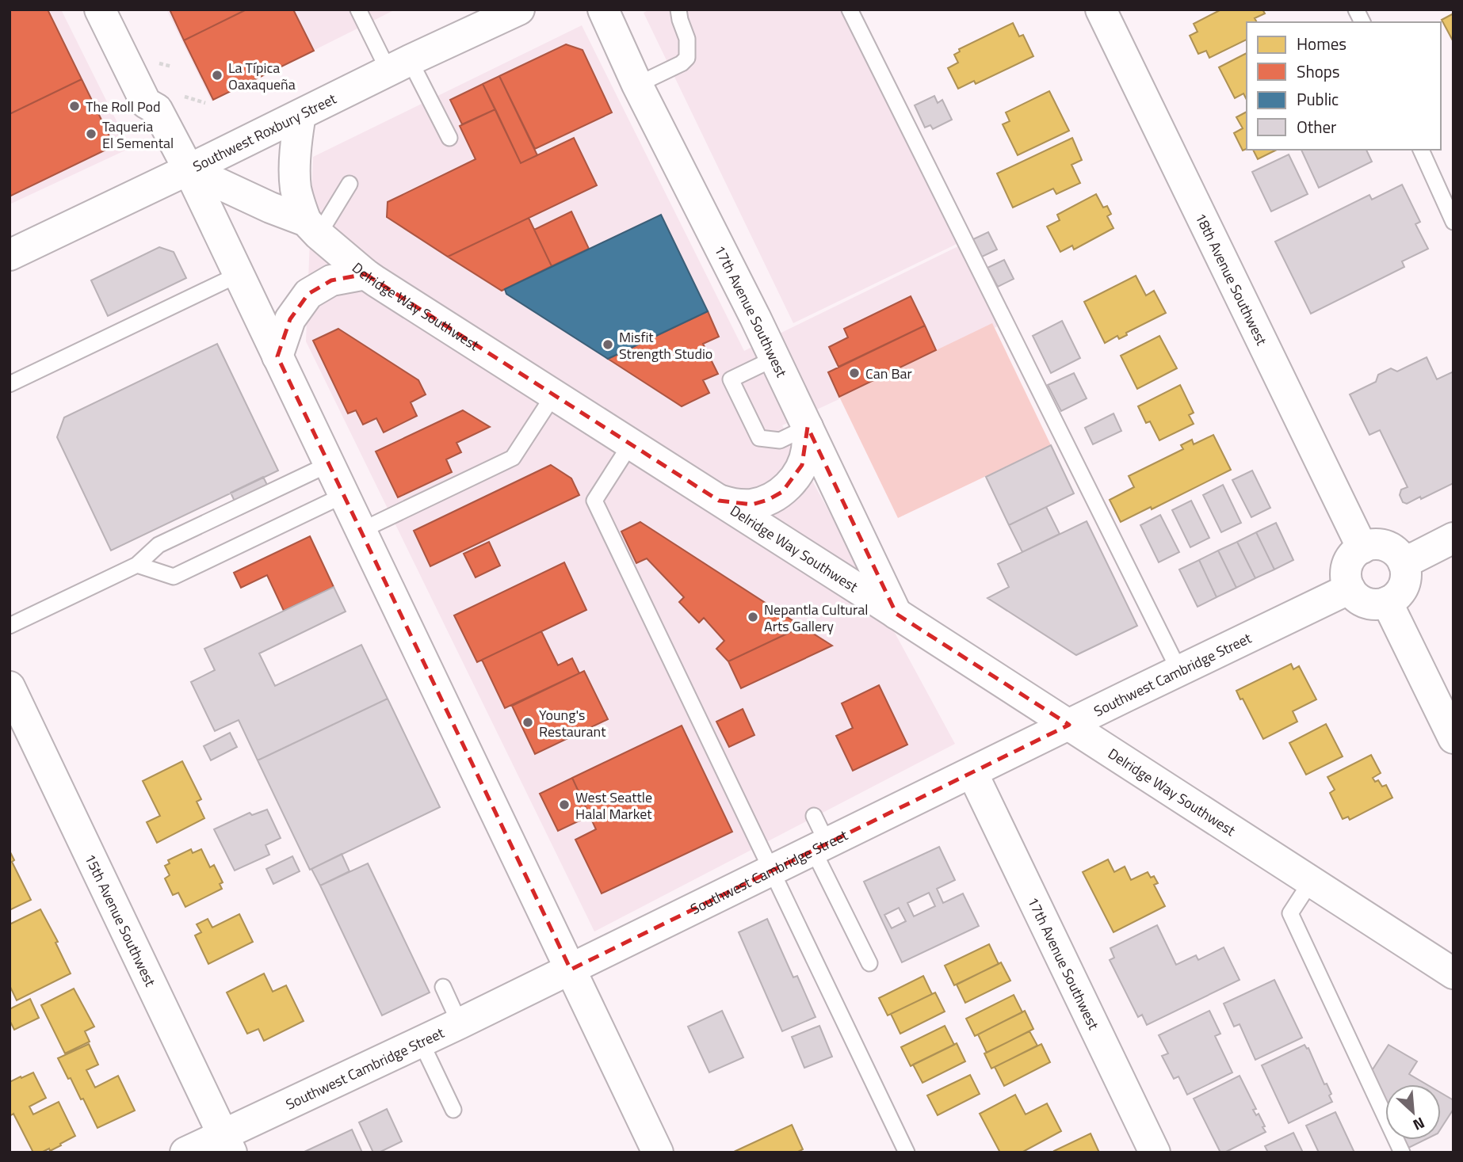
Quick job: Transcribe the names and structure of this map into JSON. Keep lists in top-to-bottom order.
{
  "streets": {
    "street": [
      "Southwest Roxbury Street",
      "18th Avenue Southwest",
      "Delridge Way Southwest",
      "17th Avenue Southwest",
      "Southwest Cambridge Street",
      "15th Avenue Southwest"
    ]
  },
  "crossings": [
    ["Southwest Roxbury Street", "Delridge Way Southwest"],
    ["18th Avenue Southwest", "Southwest Cambridge Street"],
    ["Delridge Way Southwest", "17th Avenue Southwest"],
    ["Delridge Way Southwest", "Southwest Cambridge Street"],
    ["17th Avenue Southwest", "Southwest Cambridge Street"],
    ["Southwest Cambridge Street", "15th Avenue Southwest"]
  ],
  "places": [
    "La Típica Oaxaqueña",
    "The Roll Pod",
    "Taqueria El Semental",
    "Misfit Strength Studio",
    "Can Bar",
    "Nepantla Cultural Arts Gallery",
    "Young's Restaurant",
    "West Seattle Halal Market"
  ],
  "legend": [
    "Homes",
    "Shops",
    "Public",
    "Other"
  ],
  "north": "bottom right"
}
